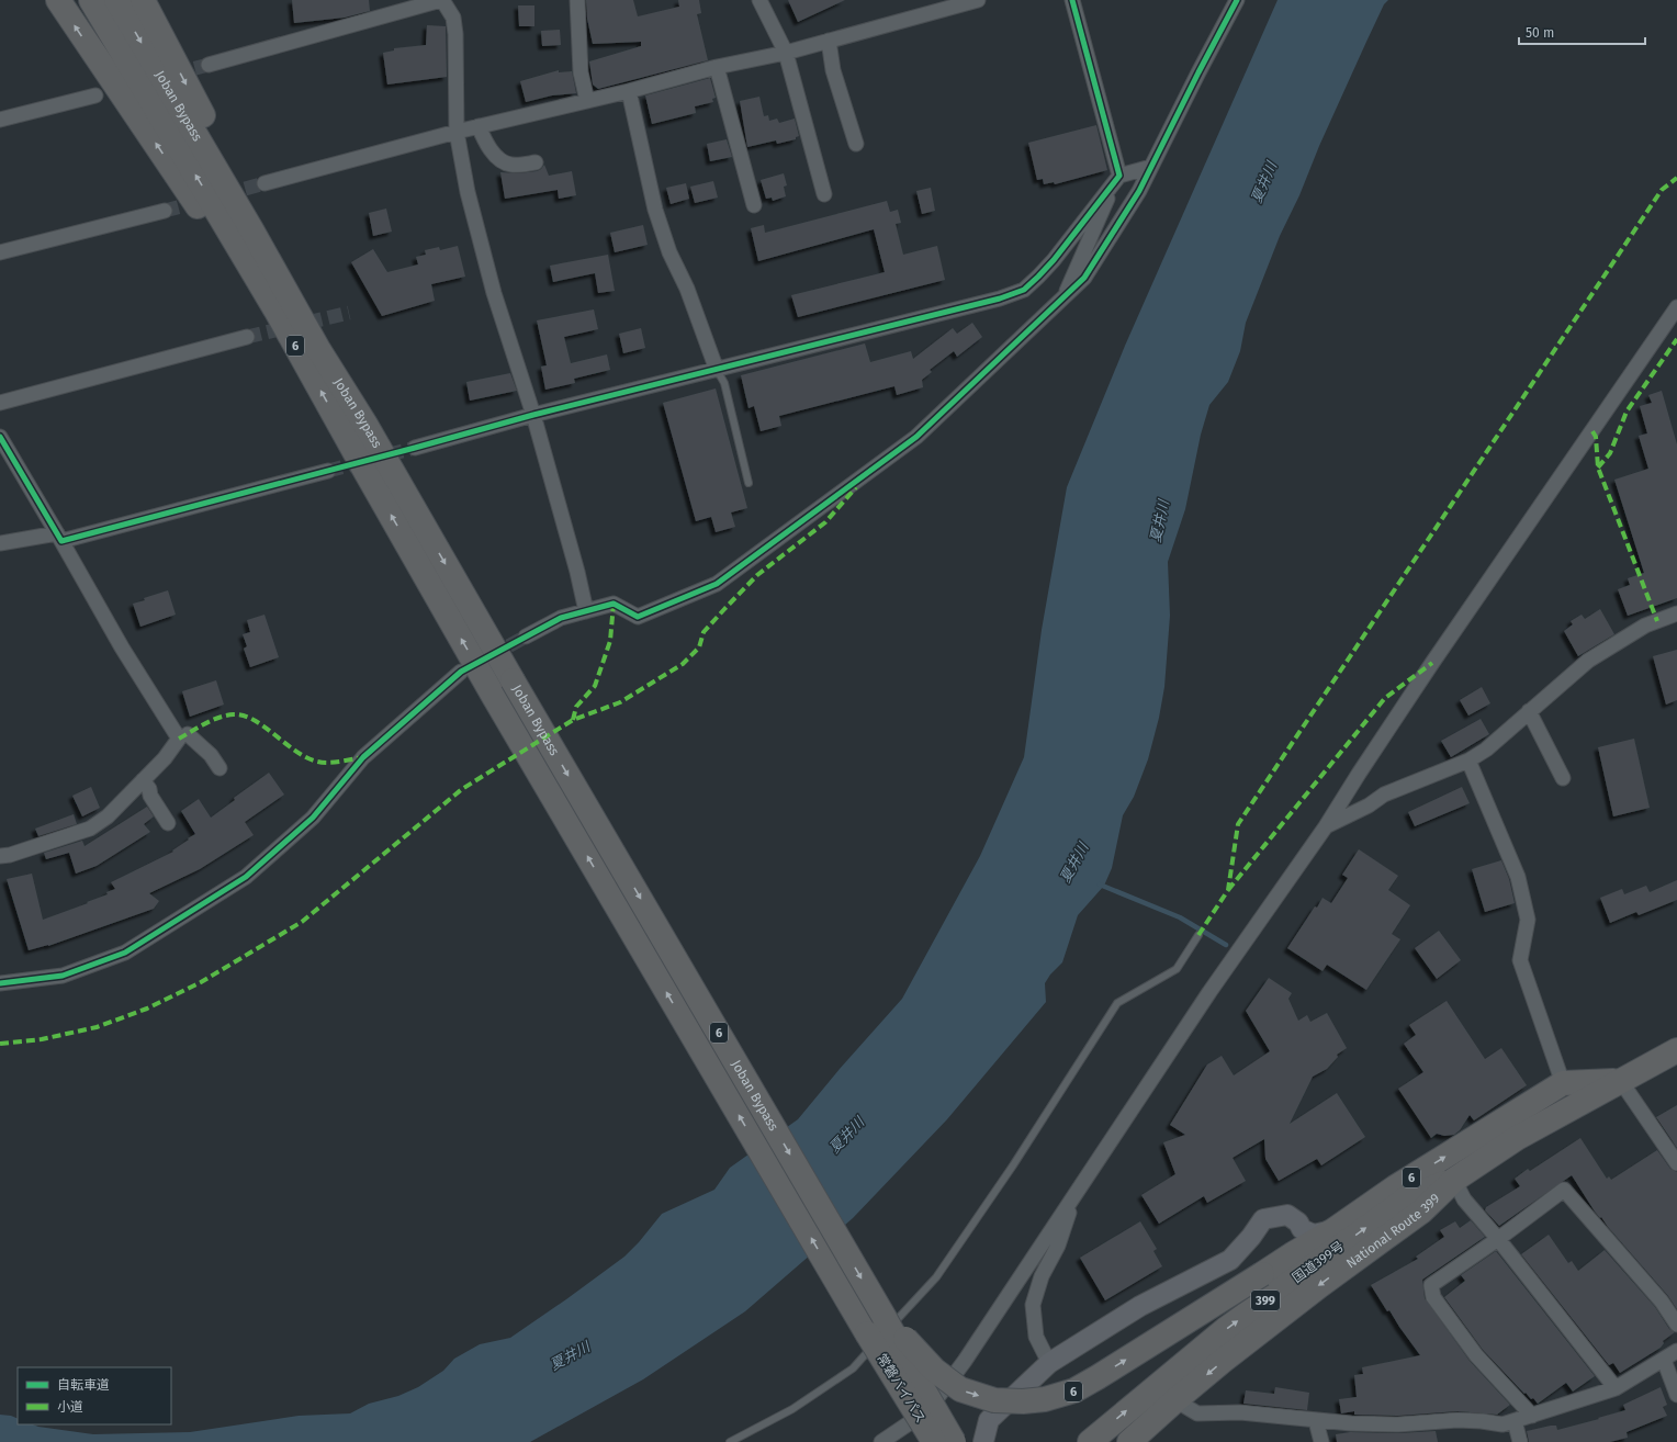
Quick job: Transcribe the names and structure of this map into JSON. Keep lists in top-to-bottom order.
{
  "streets": {
    "highway": [
      "Joban Bypass",
      "6",
      "National Route 399",
      "国道399号",
      "399",
      "常磐バイパス"
    ]
  },
  "crossings": [
    ["Joban Bypass", "6"],
    ["Joban Bypass", "常磐バイパス"],
    ["6", "National Route 399"],
    ["6", "常磐バイパス"],
    ["National Route 399", "国道399号"]
  ],
  "water": ["夏井川"],
  "legend": ["自転車道", "小道"],
  "scale_bar": "50 m"
}
